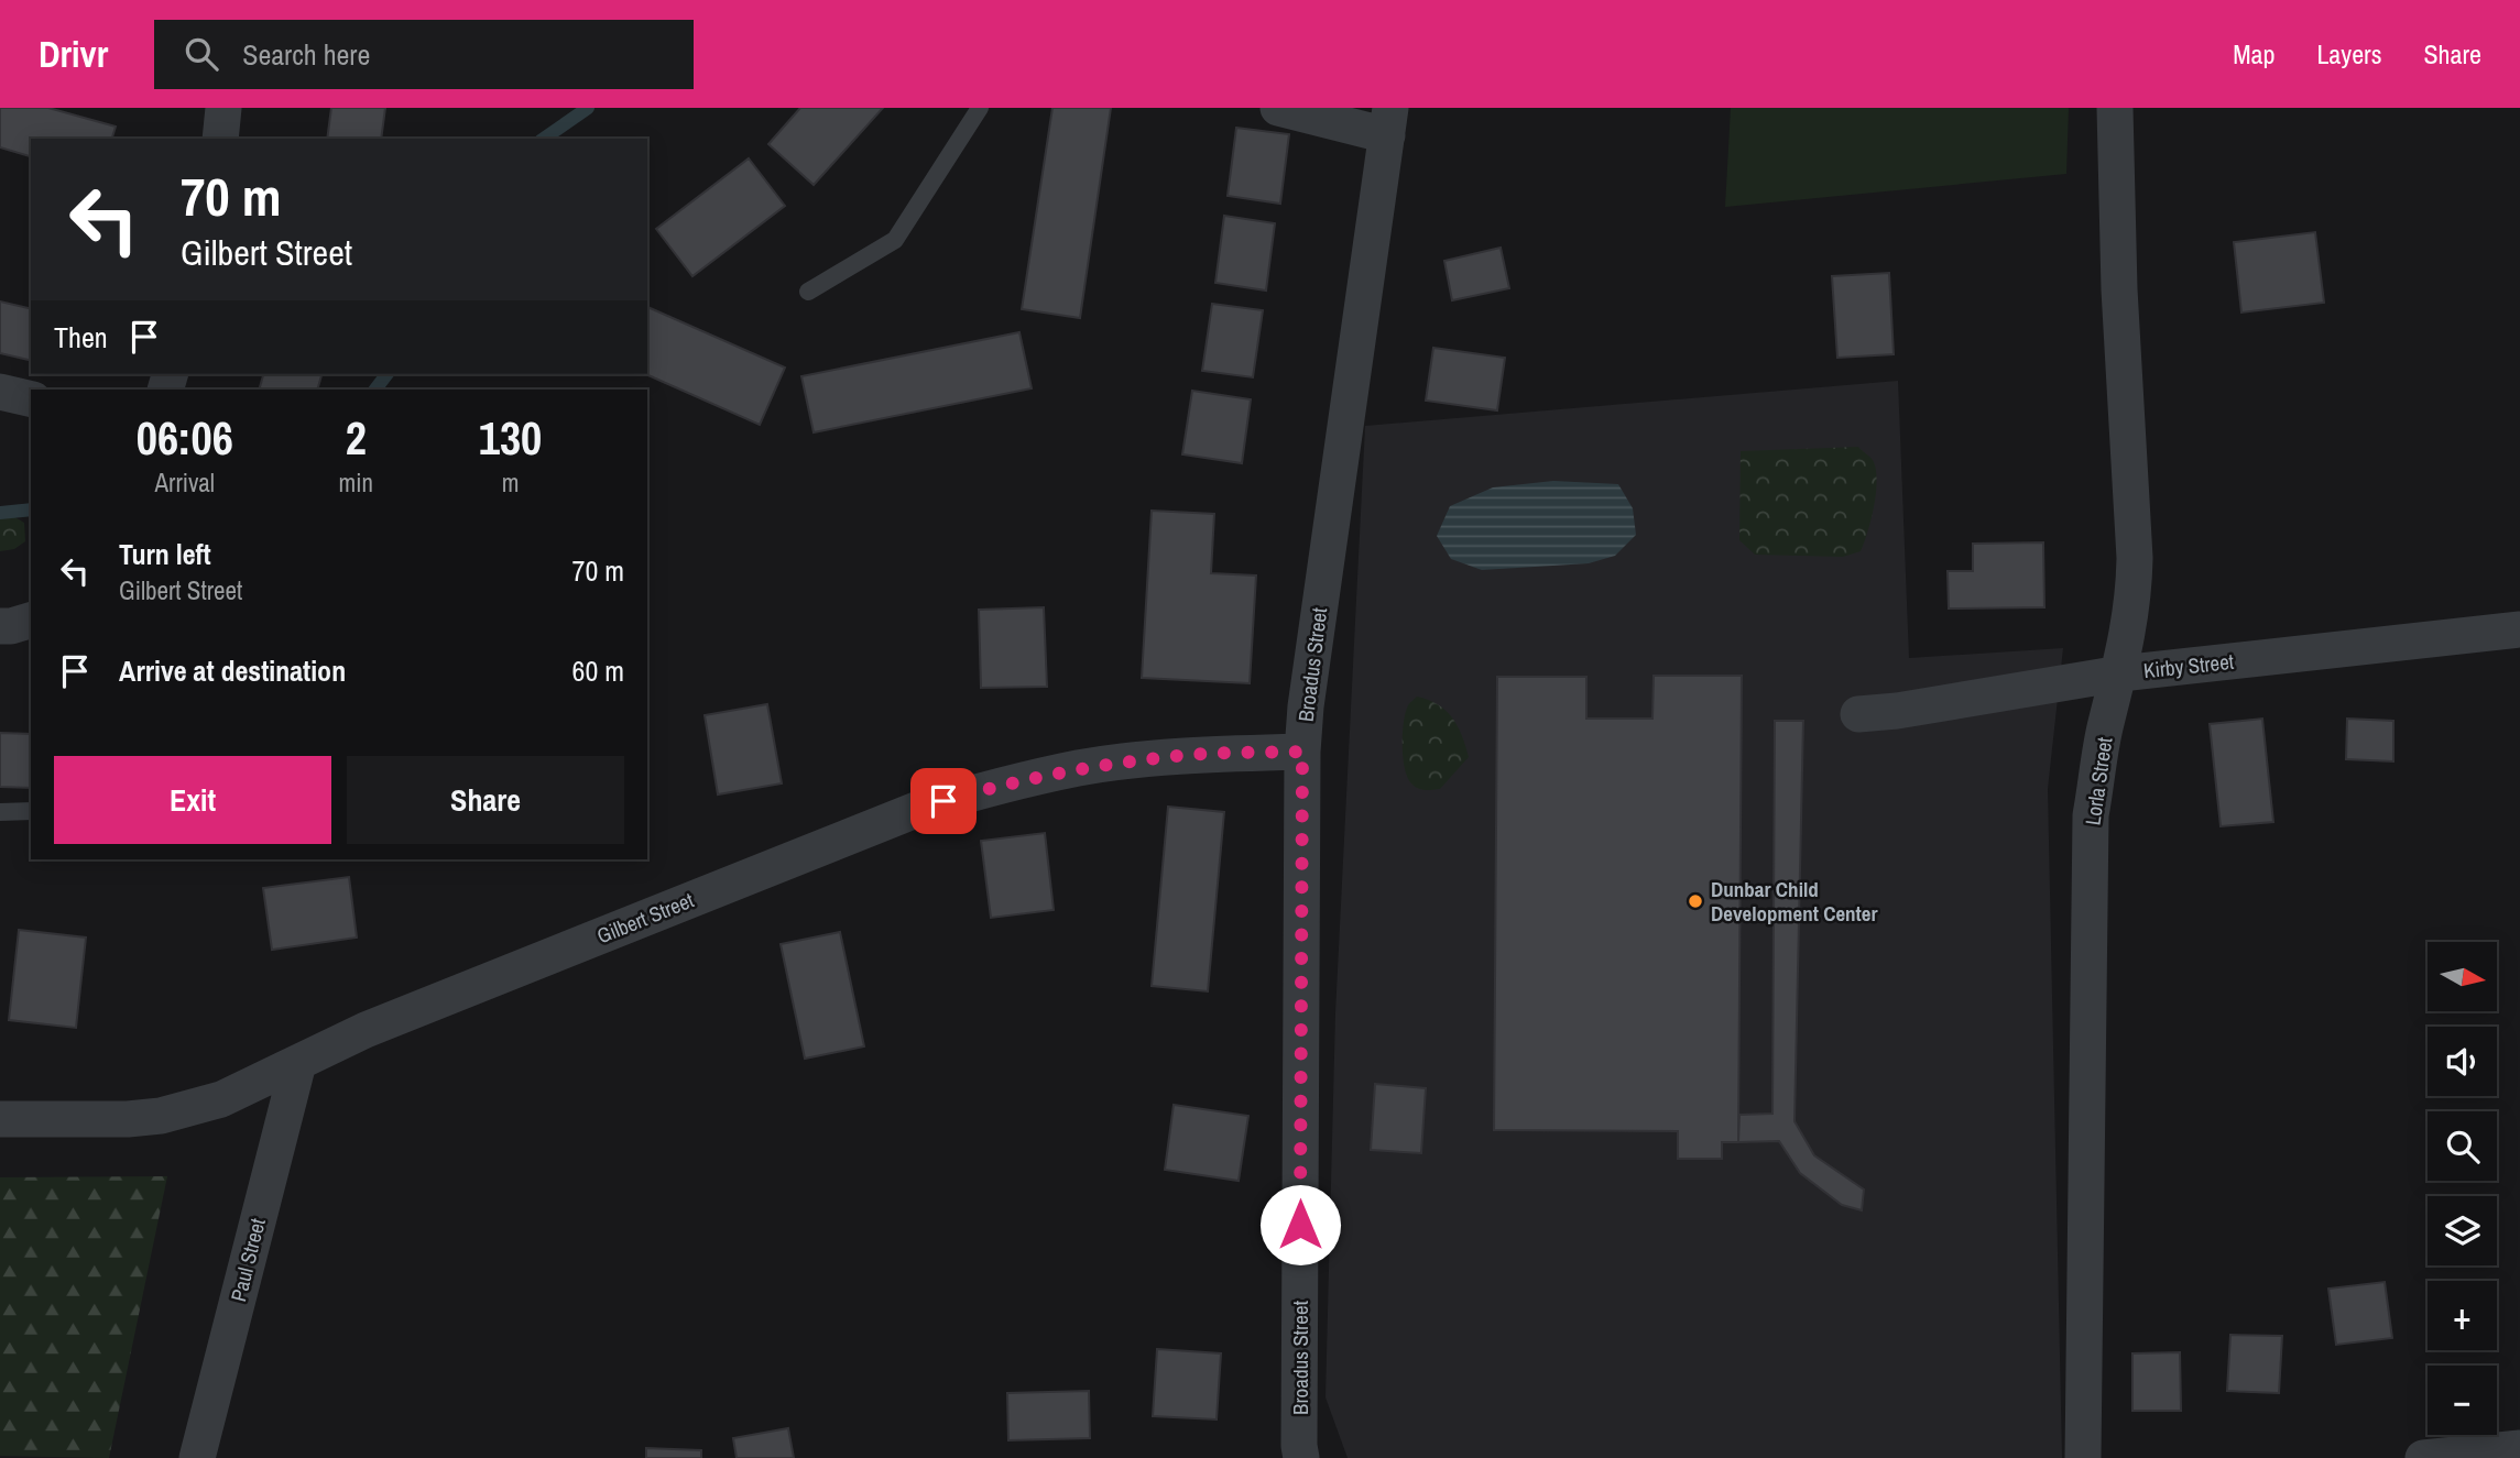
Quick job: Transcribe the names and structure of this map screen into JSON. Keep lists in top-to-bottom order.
{
  "streets": {
    "street": [
      "Broadus Street",
      "Kirby Street",
      "Lorla Street",
      "Gilbert Street",
      "Paul Street"
    ]
  },
  "crossings": [
    ["Broadus Street", "Gilbert Street"],
    ["Kirby Street", "Lorla Street"],
    ["Gilbert Street", "Paul Street"]
  ],
  "places": ["Dunbar Child Development Center"],
  "north": "right",
  "page": {
    "header": "Drivr",
    "search": "Search here",
    "nav": ["Map", "Layers", "Share"],
    "turn": ["70 m", "Gilbert Street"],
    "then": "Then",
    "eta": [
      "06:06",
      "Arrival",
      "2",
      "min",
      "130",
      "m"
    ],
    "list": [
      {
        "name": "Turn left",
        "note": "Gilbert Street",
        "value": "70 m"
      },
      {
        "name": "Arrive at destination",
        "value": "60 m"
      }
    ],
    "buttons": ["Exit", "Share"],
    "map_buttons": ["+", "−"]
  }
}
